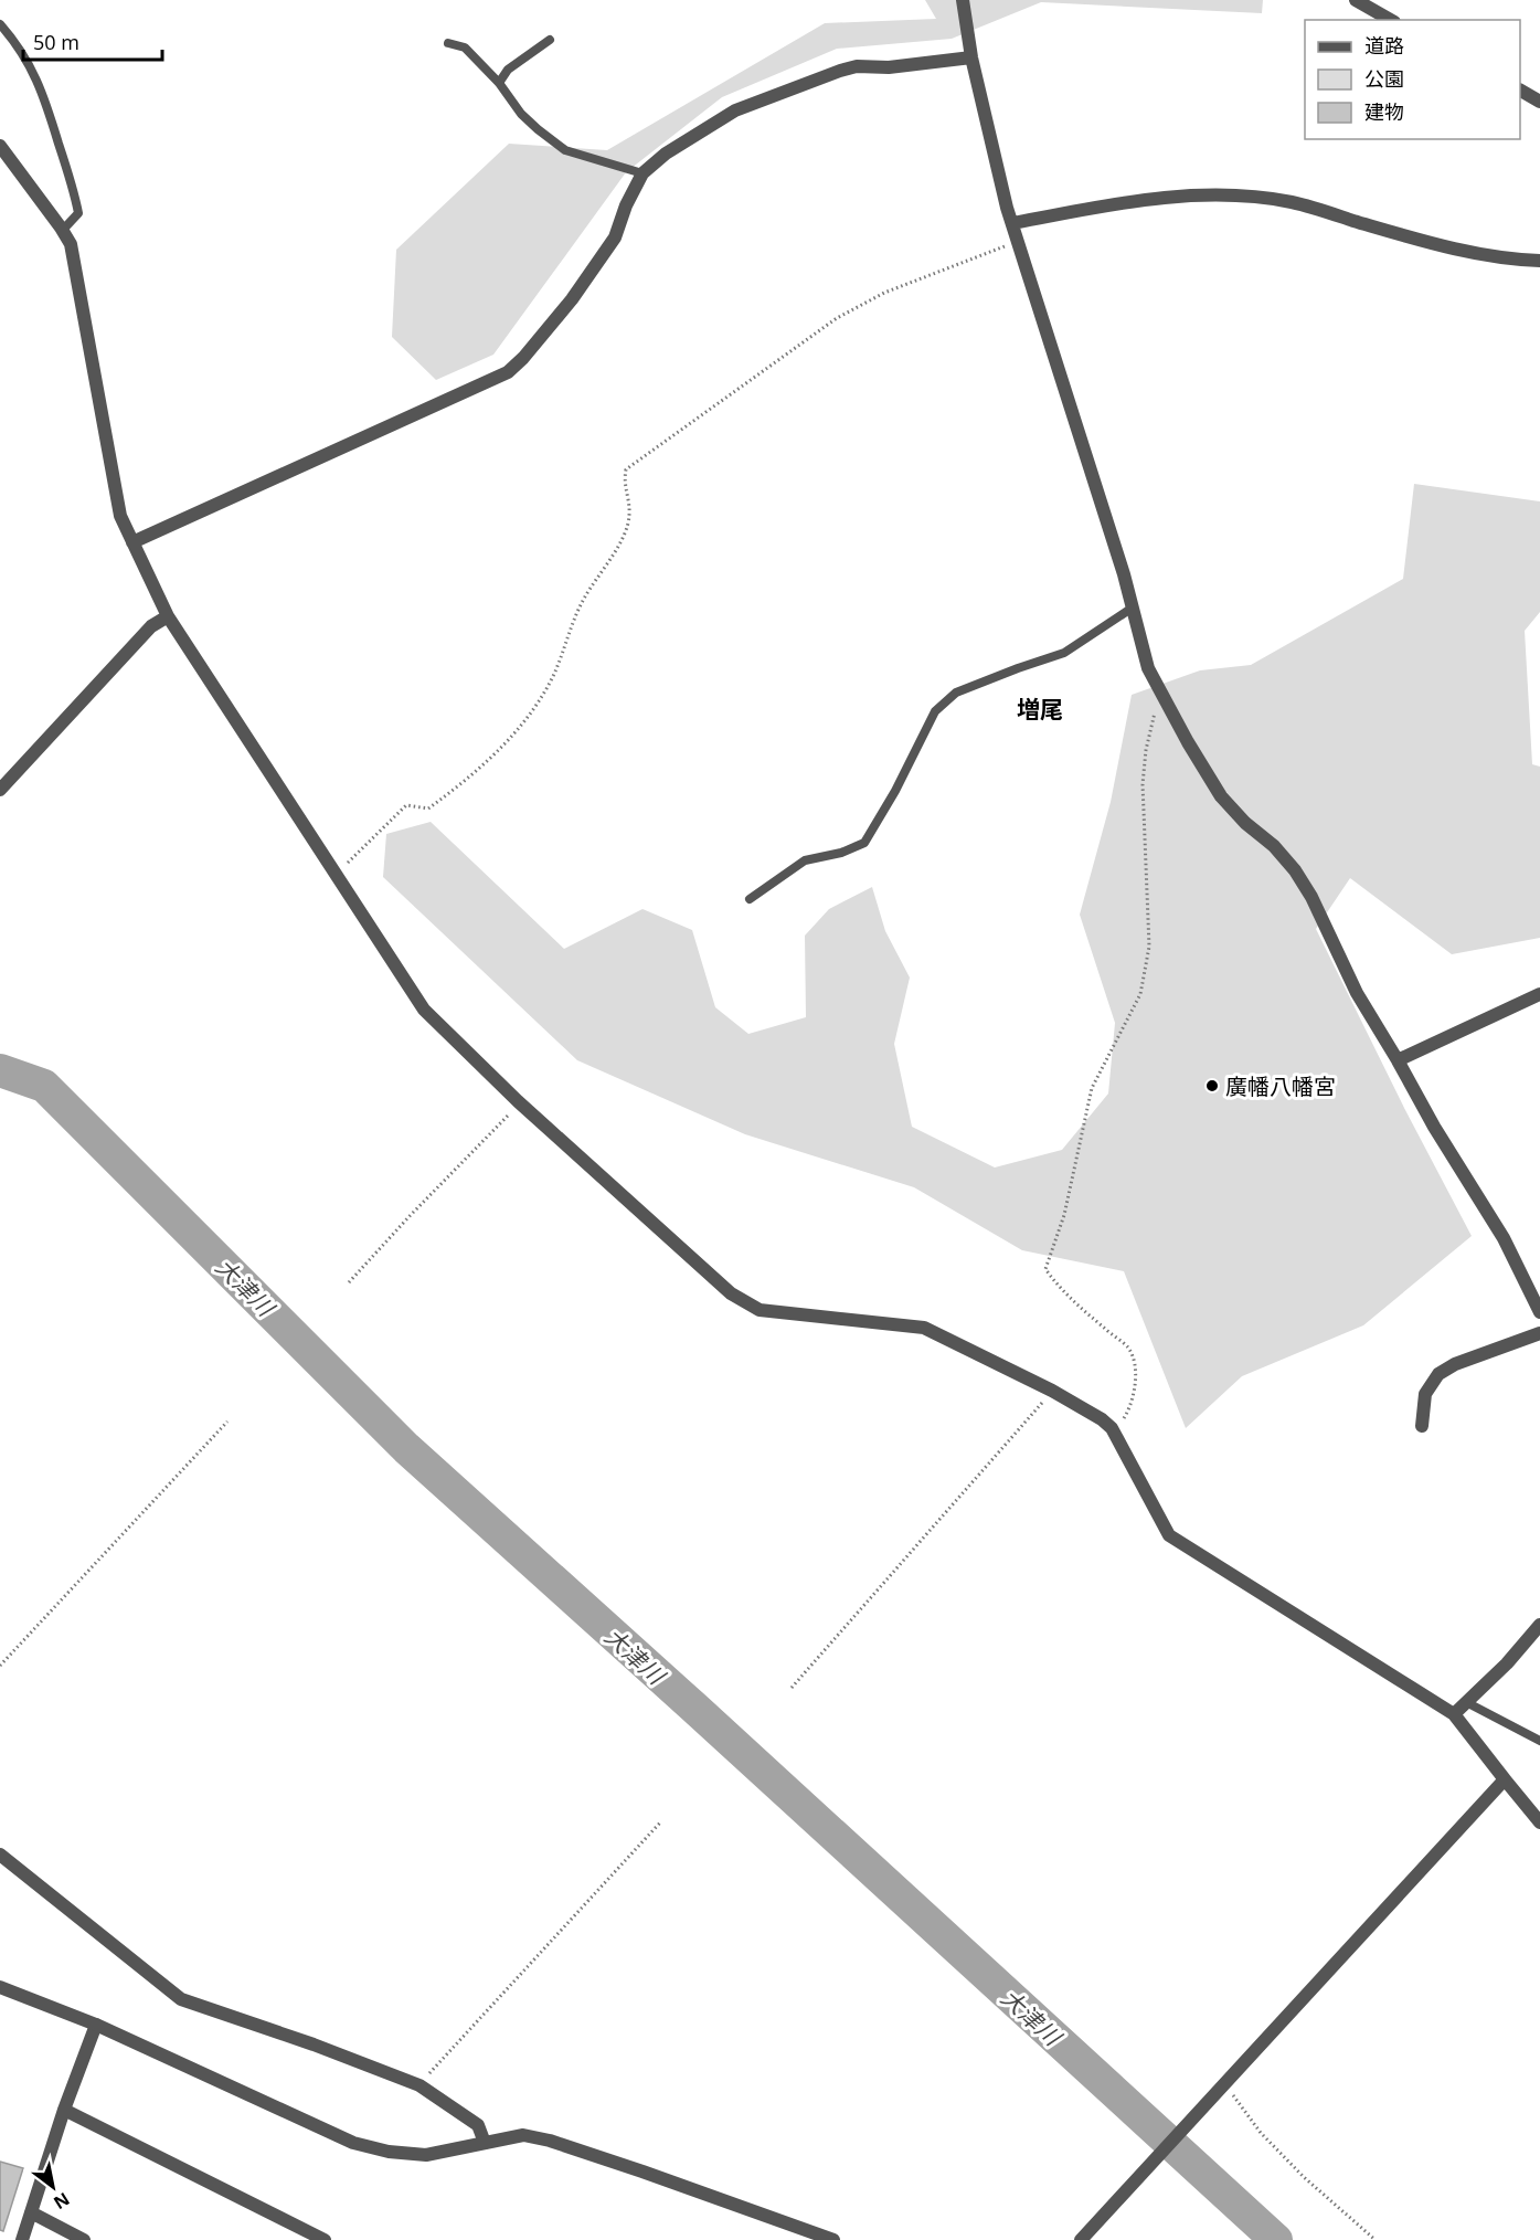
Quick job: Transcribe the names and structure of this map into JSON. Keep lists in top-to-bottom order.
{
  "districts": ["増尾"],
  "water": ["大津川"],
  "places": ["廣幡八幡宮"],
  "legend": ["道路", "公園", "建物"],
  "scale_bar": "50 m",
  "north": "bottom right"
}
